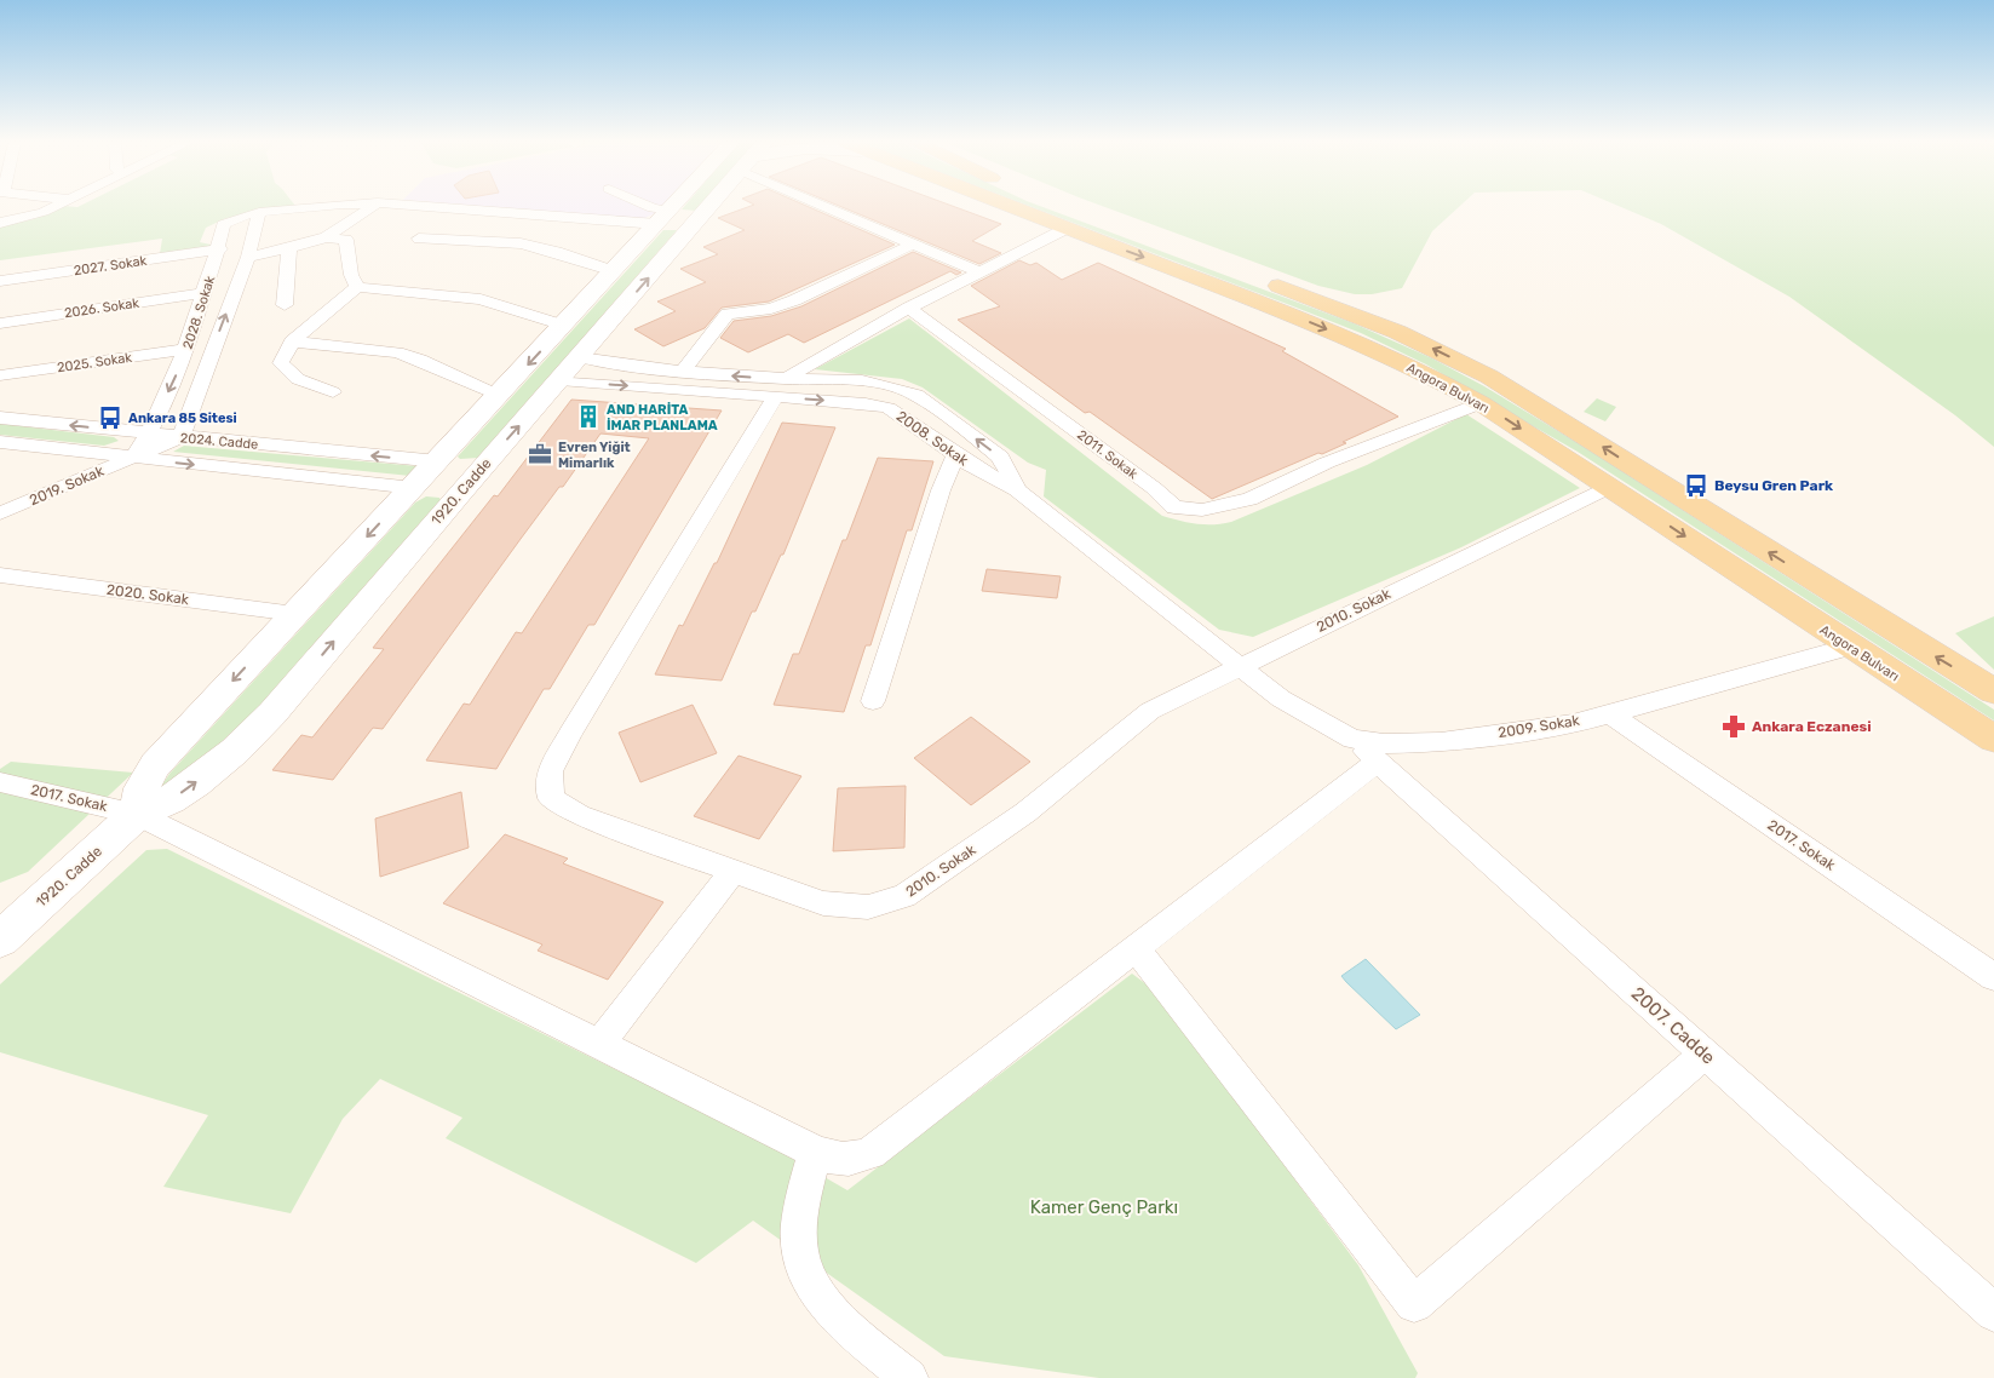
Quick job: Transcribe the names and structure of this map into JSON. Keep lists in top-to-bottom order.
{
  "streets": {
    "main road": ["Angora Bulvarı", "1920. Cadde"],
    "street": [
      "2027. Sokak",
      "2026. Sokak",
      "2028. Sokak",
      "2025. Sokak",
      "2008. Sokak",
      "2024. Cadde",
      "2011. Sokak",
      "2019. Sokak",
      "2020. Sokak",
      "2010. Sokak",
      "2009. Sokak",
      "2017. Sokak",
      "2007. Cadde"
    ]
  },
  "crossings": [
    ["2027. Sokak", "2028. Sokak"],
    ["2026. Sokak", "2028. Sokak"],
    ["2028. Sokak", "2025. Sokak"],
    ["2028. Sokak", "2024. Cadde"],
    ["2028. Sokak", "2019. Sokak"],
    ["Angora Bulvarı", "2011. Sokak"],
    ["Angora Bulvarı", "2010. Sokak"],
    ["Angora Bulvarı", "2009. Sokak"],
    ["2008. Sokak", "1920. Cadde"],
    ["2008. Sokak", "2010. Sokak"],
    ["2008. Sokak", "2009. Sokak"],
    ["2024. Cadde", "2019. Sokak"],
    ["1920. Cadde", "2017. Sokak"],
    ["2010. Sokak", "2009. Sokak"],
    ["2009. Sokak", "2017. Sokak"],
    ["2009. Sokak", "2007. Cadde"],
    ["2017. Sokak", "2007. Cadde"]
  ],
  "parks": ["Kamer Genç Parkı"],
  "places": {
    "building": ["AND HARİTA İMAR PLANLAMA"],
    "bus stop": ["Ankara 85 Sitesi", "Beysu Gren Park"],
    "office": ["Evren Yiğit Mimarlık"],
    "pharmacy": ["Ankara Eczanesi"]
  }
}
